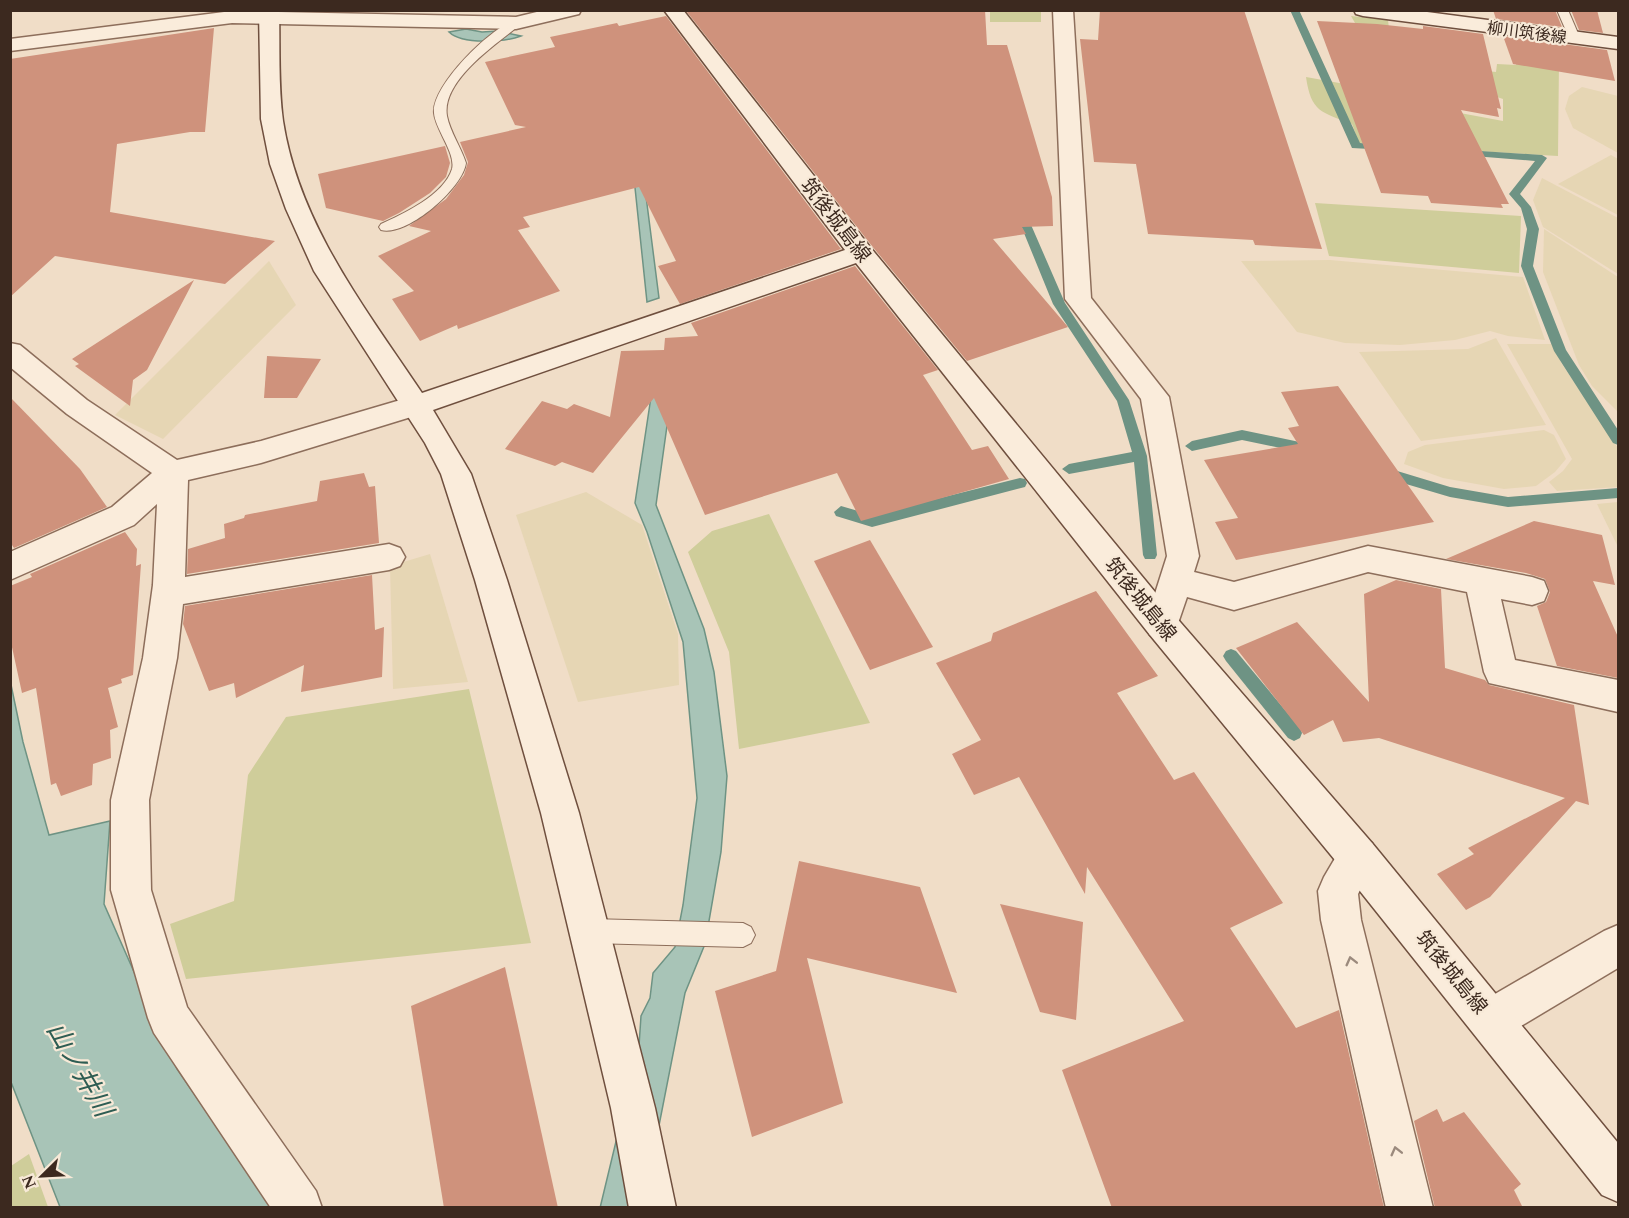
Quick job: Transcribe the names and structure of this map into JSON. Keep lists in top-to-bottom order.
{
  "streets": {
    "street": ["柳川筑後線", "筑後城島線"]
  },
  "water": ["山ノ井川"],
  "north": "bottom left"
}
